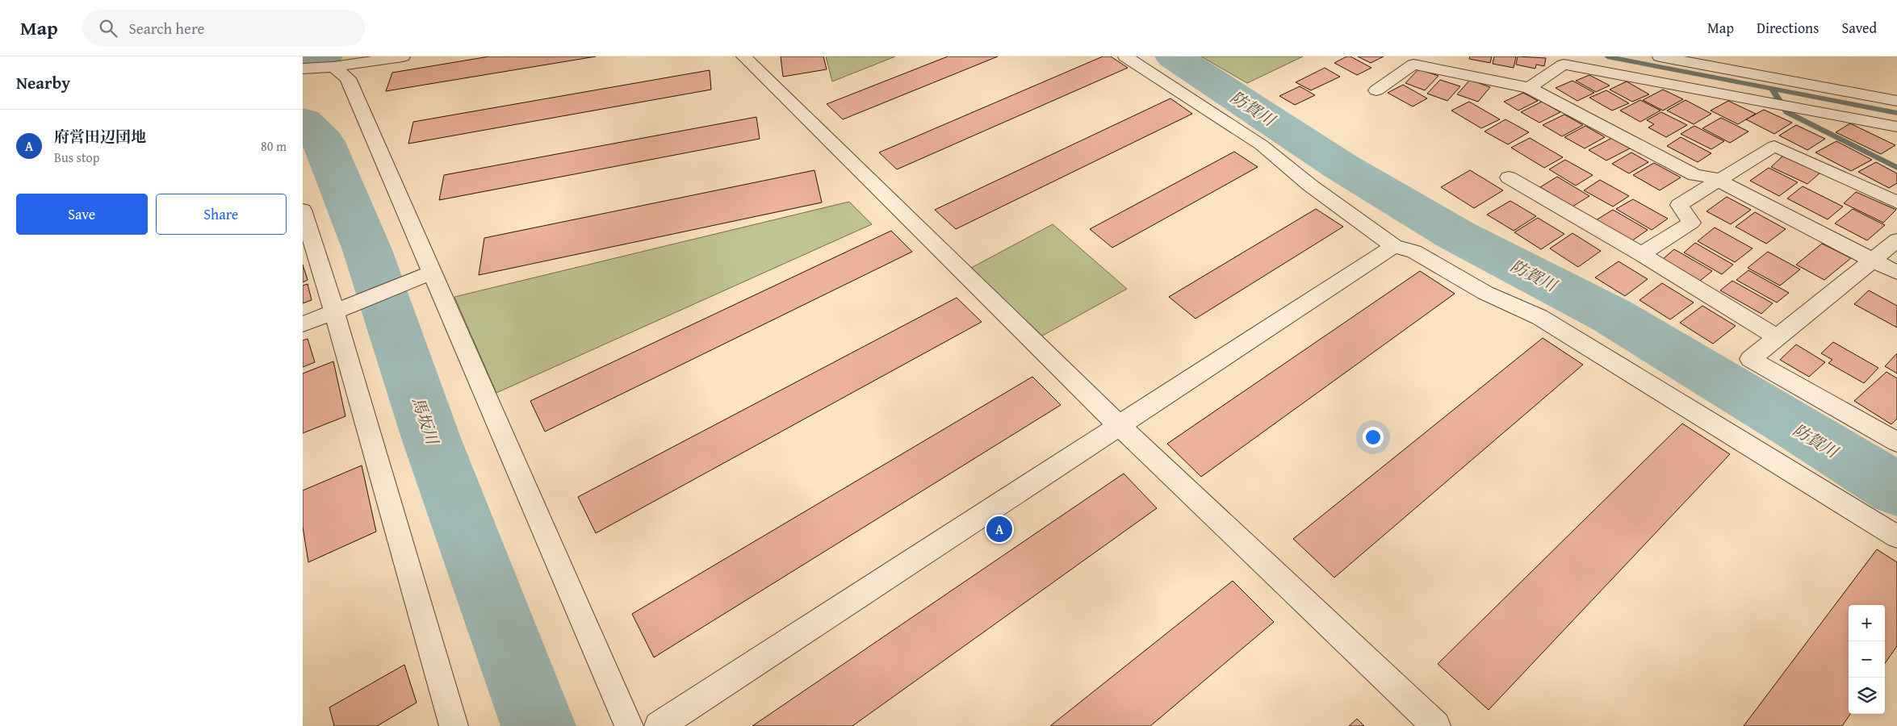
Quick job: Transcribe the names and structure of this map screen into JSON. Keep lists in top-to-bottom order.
{
  "water": ["防賀川", "馬坂川"],
  "page": {
    "header": "Map",
    "search": "Search here",
    "nav": ["Map", "Directions", "Saved"],
    "heading": "Nearby",
    "list": [
      {
        "mark": "A",
        "name": "府営田辺団地",
        "note": "Bus stop",
        "value": "80 m"
      }
    ],
    "buttons": ["Save", "Share"],
    "pins": "A",
    "map_buttons": ["+", "−"]
  }
}
